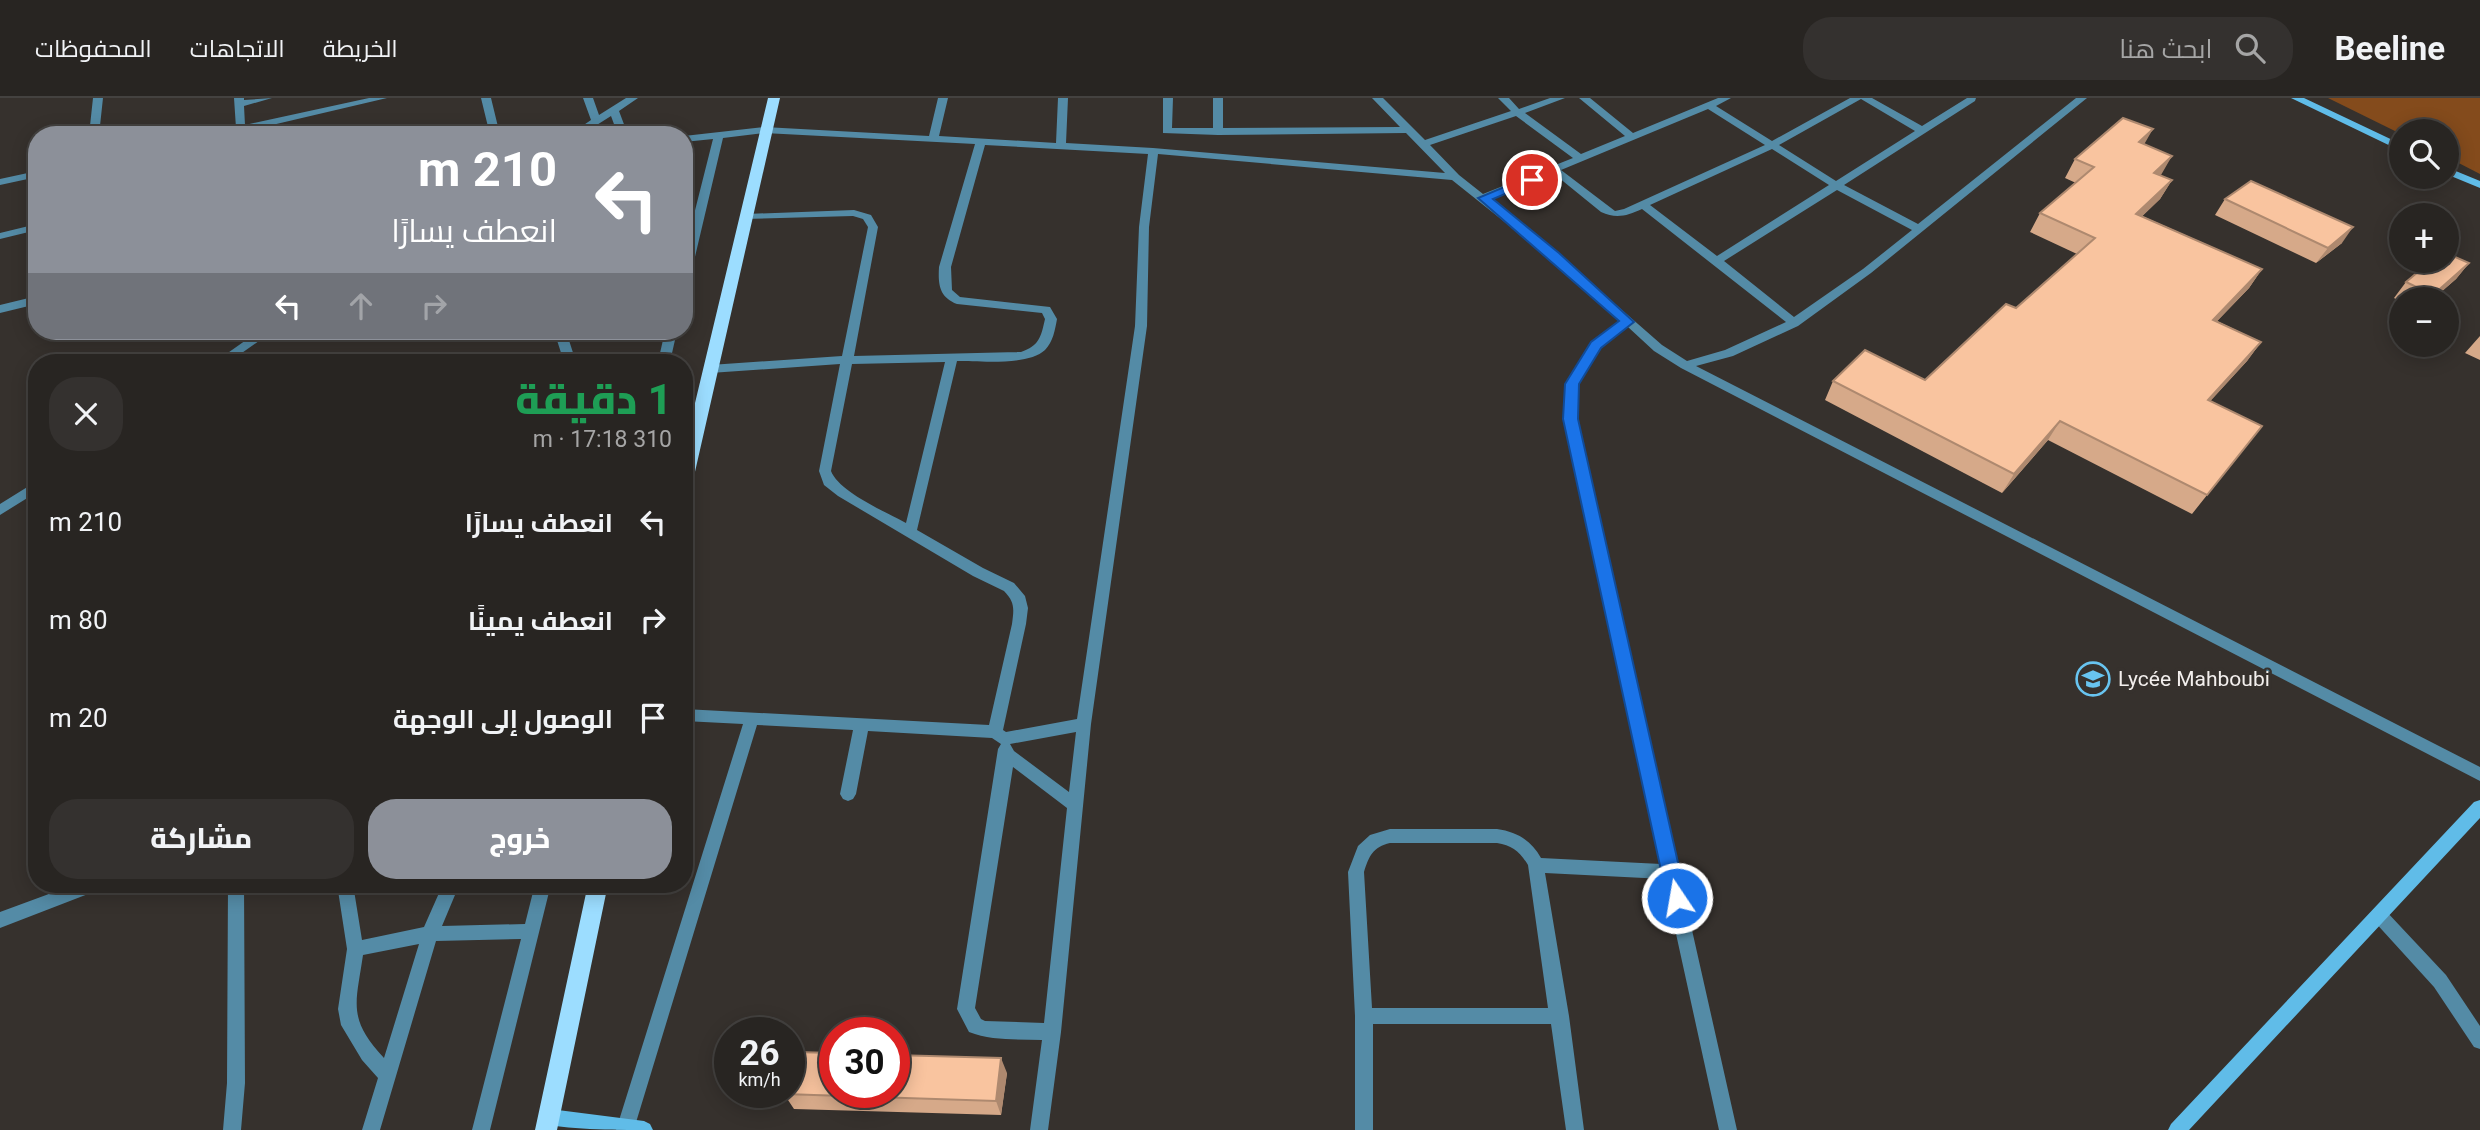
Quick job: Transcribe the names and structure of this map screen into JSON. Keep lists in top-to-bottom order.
{
  "places": {
    "school or university": ["Lycée Mahboubi"]
  },
  "page": {
    "header": "Beeline",
    "search": "ابحث هنا",
    "nav": ["الخريطة", "الاتجاهات", "المحفوظات"],
    "map_buttons": ["+", "−"],
    "turn": ["210 m", "انعطف يسارًا"],
    "heading": ["1 دقيقة", "310 m · 17:18"],
    "list": [
      {
        "name": "انعطف يسارًا",
        "value": "210 m"
      },
      {
        "name": "انعطف يمينًا",
        "value": "80 m"
      },
      {
        "name": "الوصول إلى الوجهة",
        "value": "20 m"
      }
    ],
    "buttons": ["خروج", "مشاركة"],
    "speed": "26 km/h",
    "limit": "30"
  }
}
